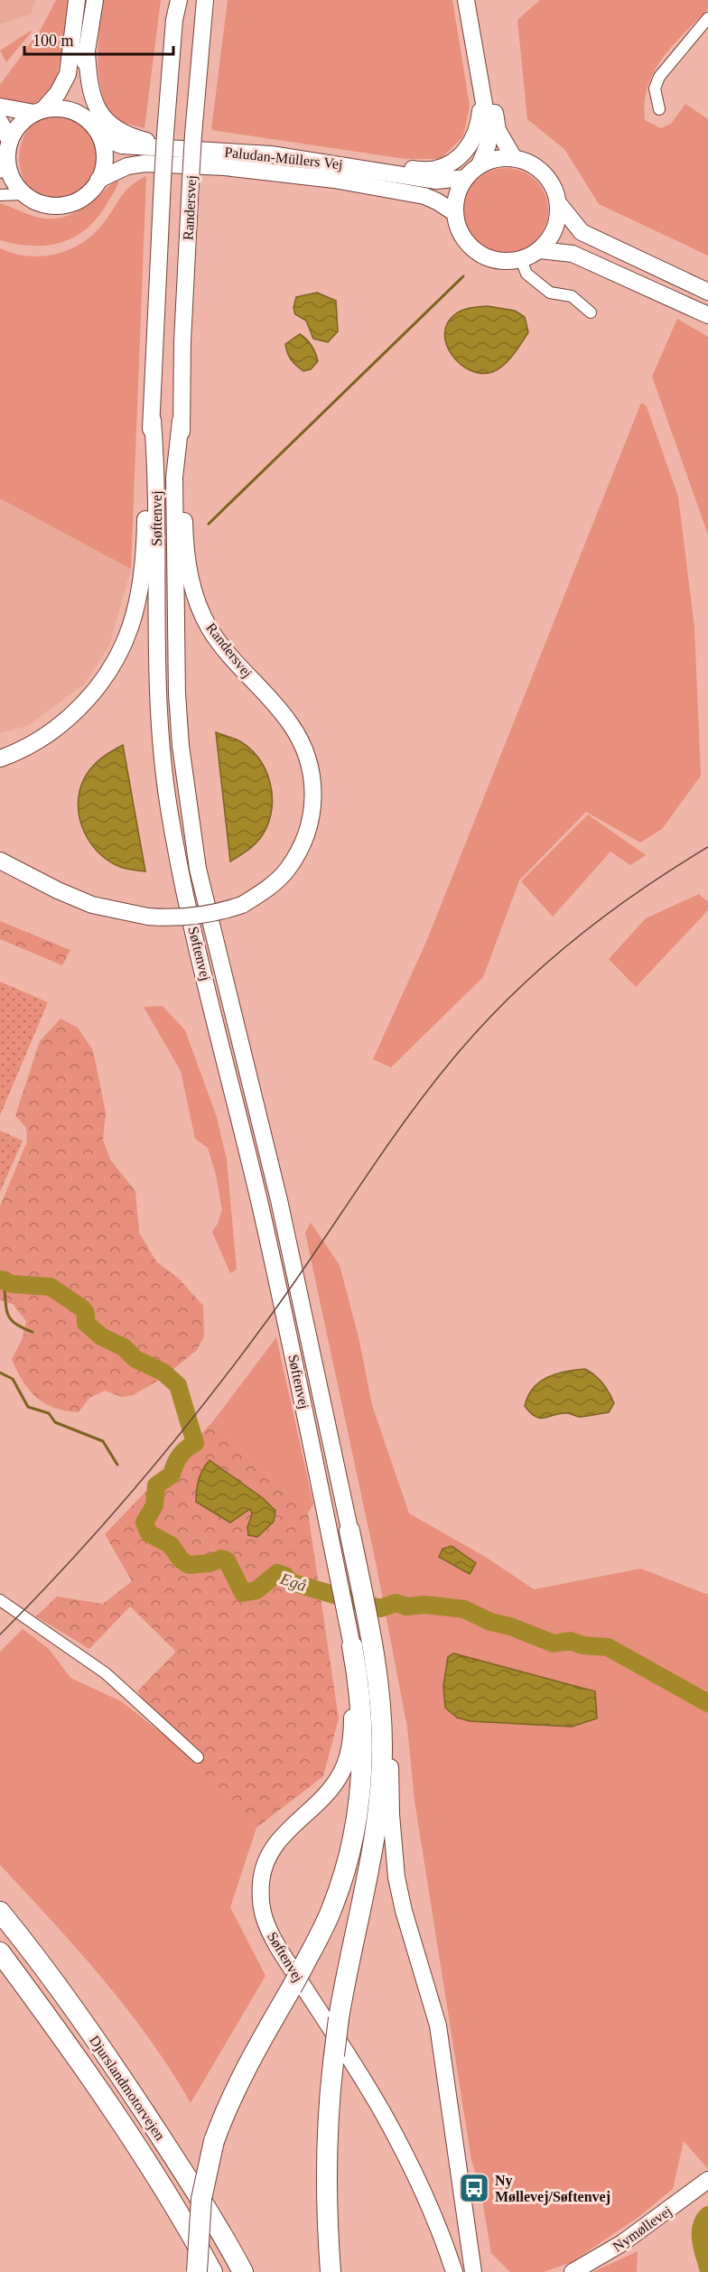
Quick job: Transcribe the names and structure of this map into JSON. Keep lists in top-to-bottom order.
{
  "streets": {
    "highway": ["Djurslandmotorvejen"],
    "main road": [
      "Paludan-Müllers Vej",
      "Randersvej",
      "Søftenvej",
      "Nymøllevej"
    ]
  },
  "crossings": [
    ["Paludan-Müllers Vej", "Randersvej"],
    ["Randersvej", "Søftenvej"]
  ],
  "water": ["Egå"],
  "places": {
    "bus stop": ["Ny Møllevej/Søftenvej"]
  },
  "scale_bar": "100 m"
}
